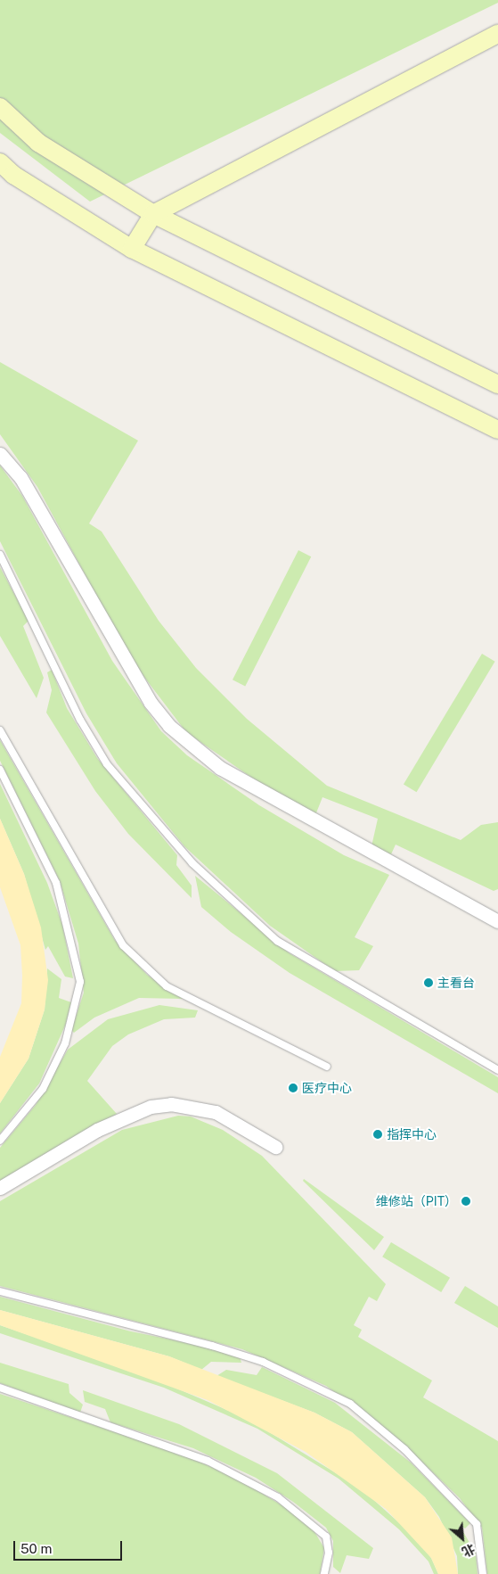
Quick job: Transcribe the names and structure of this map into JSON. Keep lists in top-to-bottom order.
{
  "places": [
    "主看台",
    "医疗中心",
    "指挥中心",
    "维修站（PIT）"
  ],
  "scale_bar": "50 m",
  "north": "bottom right"
}
